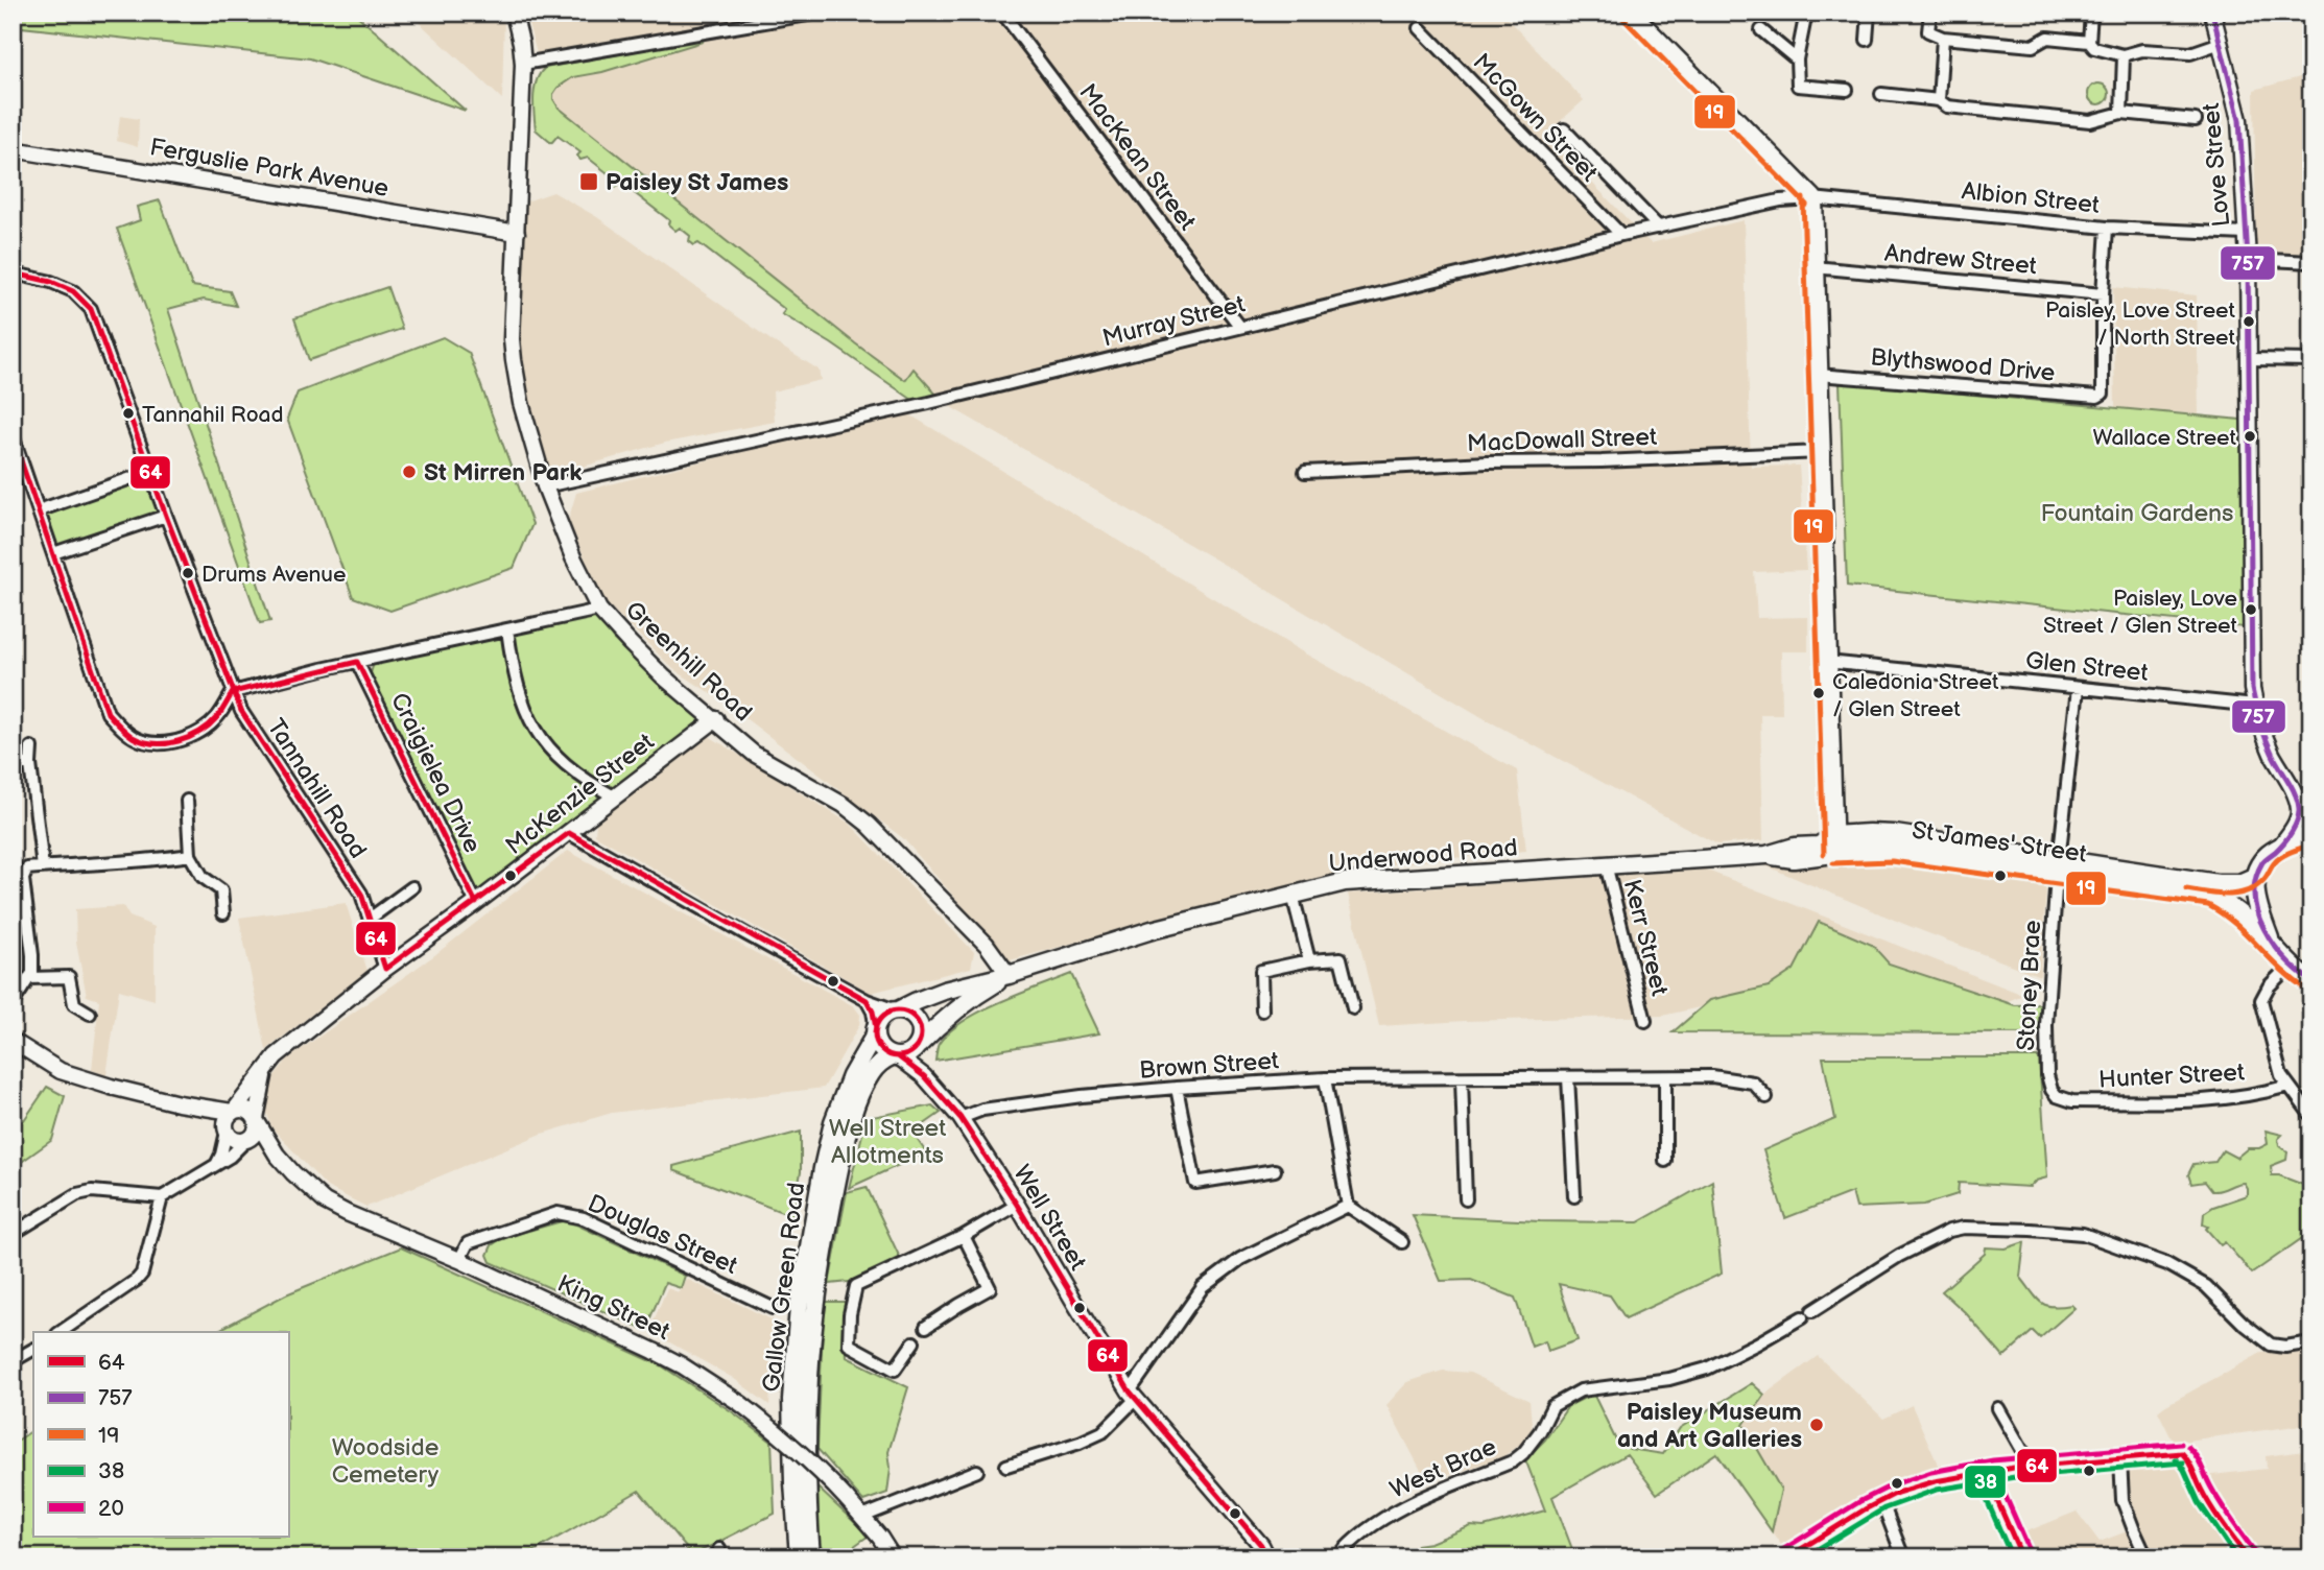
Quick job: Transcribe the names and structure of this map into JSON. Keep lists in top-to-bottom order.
{
  "streets": {
    "main road": ["St James' Street", "Underwood Road", "Gallow Green Road"],
    "street": [
      "McGown Street",
      "MacKean Street",
      "Love Street",
      "Ferguslie Park Avenue",
      "Albion Street",
      "Andrew Street",
      "Murray Street",
      "Blythswood Drive",
      "MacDowall Street",
      "Greenhill Road",
      "Glen Street",
      "Craigielea Drive",
      "Tannahill Road",
      "McKenzie Street",
      "Kerr Street",
      "Stoney Brae",
      "Brown Street",
      "Hunter Street",
      "Well Street",
      "Douglas Street",
      "King Street",
      "West Brae"
    ]
  },
  "crossings": [
    ["McGown Street", "Murray Street"],
    ["MacKean Street", "Murray Street"],
    ["Love Street", "Albion Street"],
    ["Love Street", "Glen Street"],
    ["Ferguslie Park Avenue", "Greenhill Road"],
    ["Albion Street", "Murray Street"],
    ["Andrew Street", "Blythswood Drive"],
    ["Murray Street", "Greenhill Road"],
    ["Greenhill Road", "McKenzie Street"],
    ["Greenhill Road", "Underwood Road"],
    ["Glen Street", "Stoney Brae"],
    ["Craigielea Drive", "McKenzie Street"],
    ["Tannahill Road", "McKenzie Street"],
    ["McKenzie Street", "King Street"],
    ["St James' Street", "Underwood Road"],
    ["St James' Street", "Stoney Brae"],
    ["Underwood Road", "Kerr Street"],
    ["Underwood Road", "Well Street"],
    ["Underwood Road", "Gallow Green Road"],
    ["Stoney Brae", "Hunter Street"],
    ["Brown Street", "Well Street"],
    ["Well Street", "Gallow Green Road"],
    ["Douglas Street", "King Street"]
  ],
  "parks": ["Fountain Gardens", "Well Street Allotments", "Woodside Cemetery"],
  "places": {
    "transit": ["Paisley St James"],
    "other": [
      "Paisley, Love Street / North Street",
      "Tannahil Road",
      "Wallace Street",
      "St Mirren Park",
      "Drums Avenue",
      "Paisley, Love Street / Glen Street",
      "Caledonia Street / Glen Street",
      "Paisley Museum and Art Galleries"
    ]
  },
  "lines": [
    "transit line 757",
    "transit line 19",
    "transit line 64",
    "transit line 20",
    "transit line 38"
  ],
  "legend": [
    "64",
    "757",
    "19",
    "38",
    "20"
  ]
}
